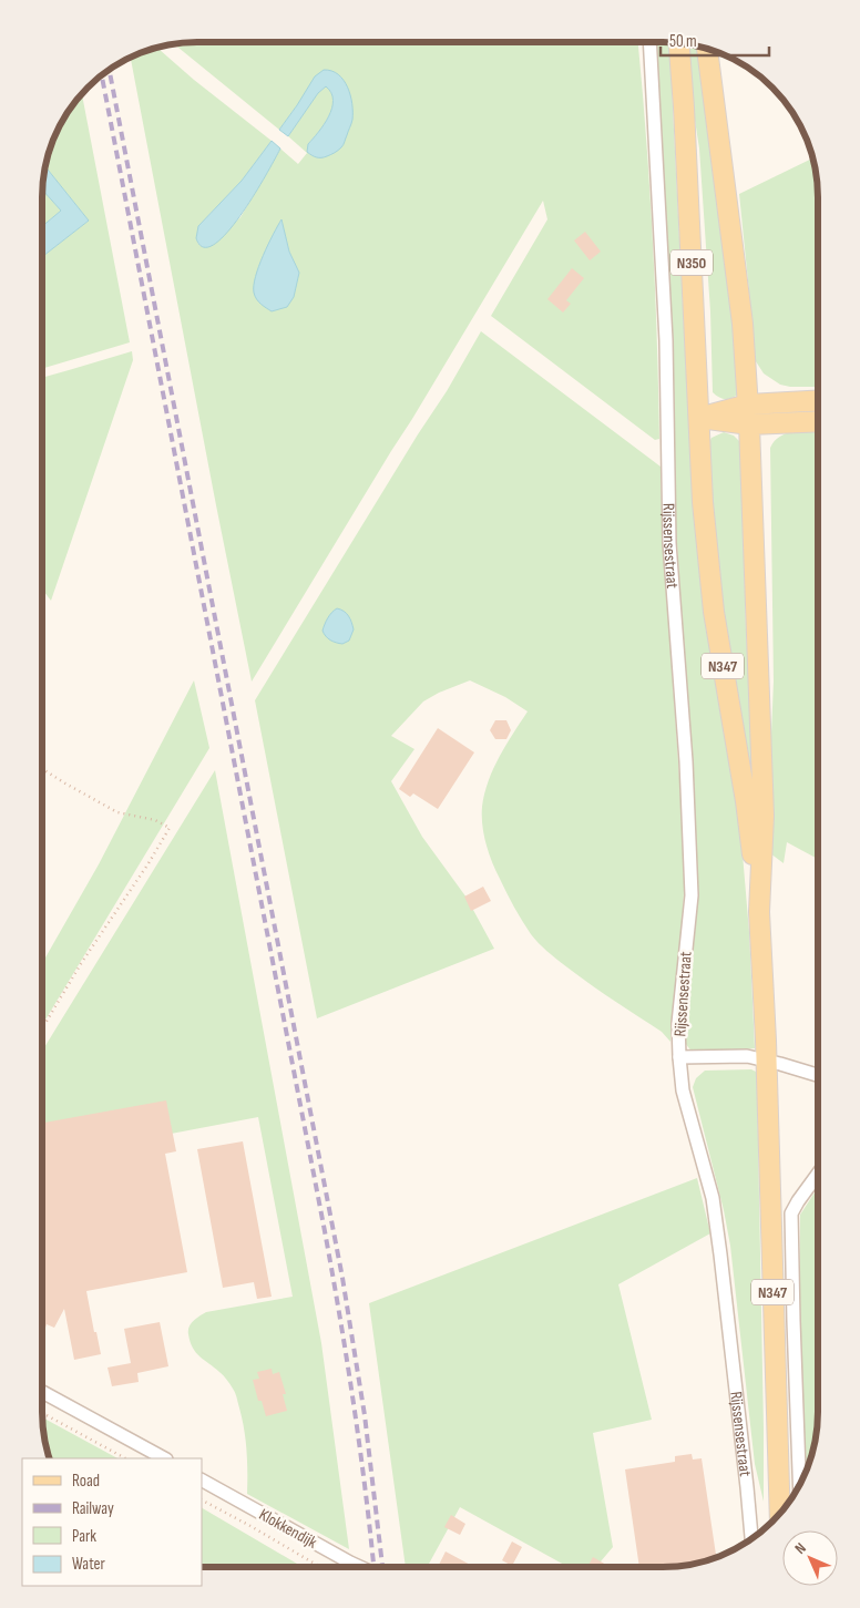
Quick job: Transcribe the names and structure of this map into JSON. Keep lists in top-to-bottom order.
{
  "streets": {
    "main road": ["N350", "Rijssensestraat", "N347"],
    "street": ["Klokkendijk"]
  },
  "legend": [
    "Road",
    "Railway",
    "Park",
    "Water"
  ],
  "scale_bar": "50 m",
  "north": "top left"
}
